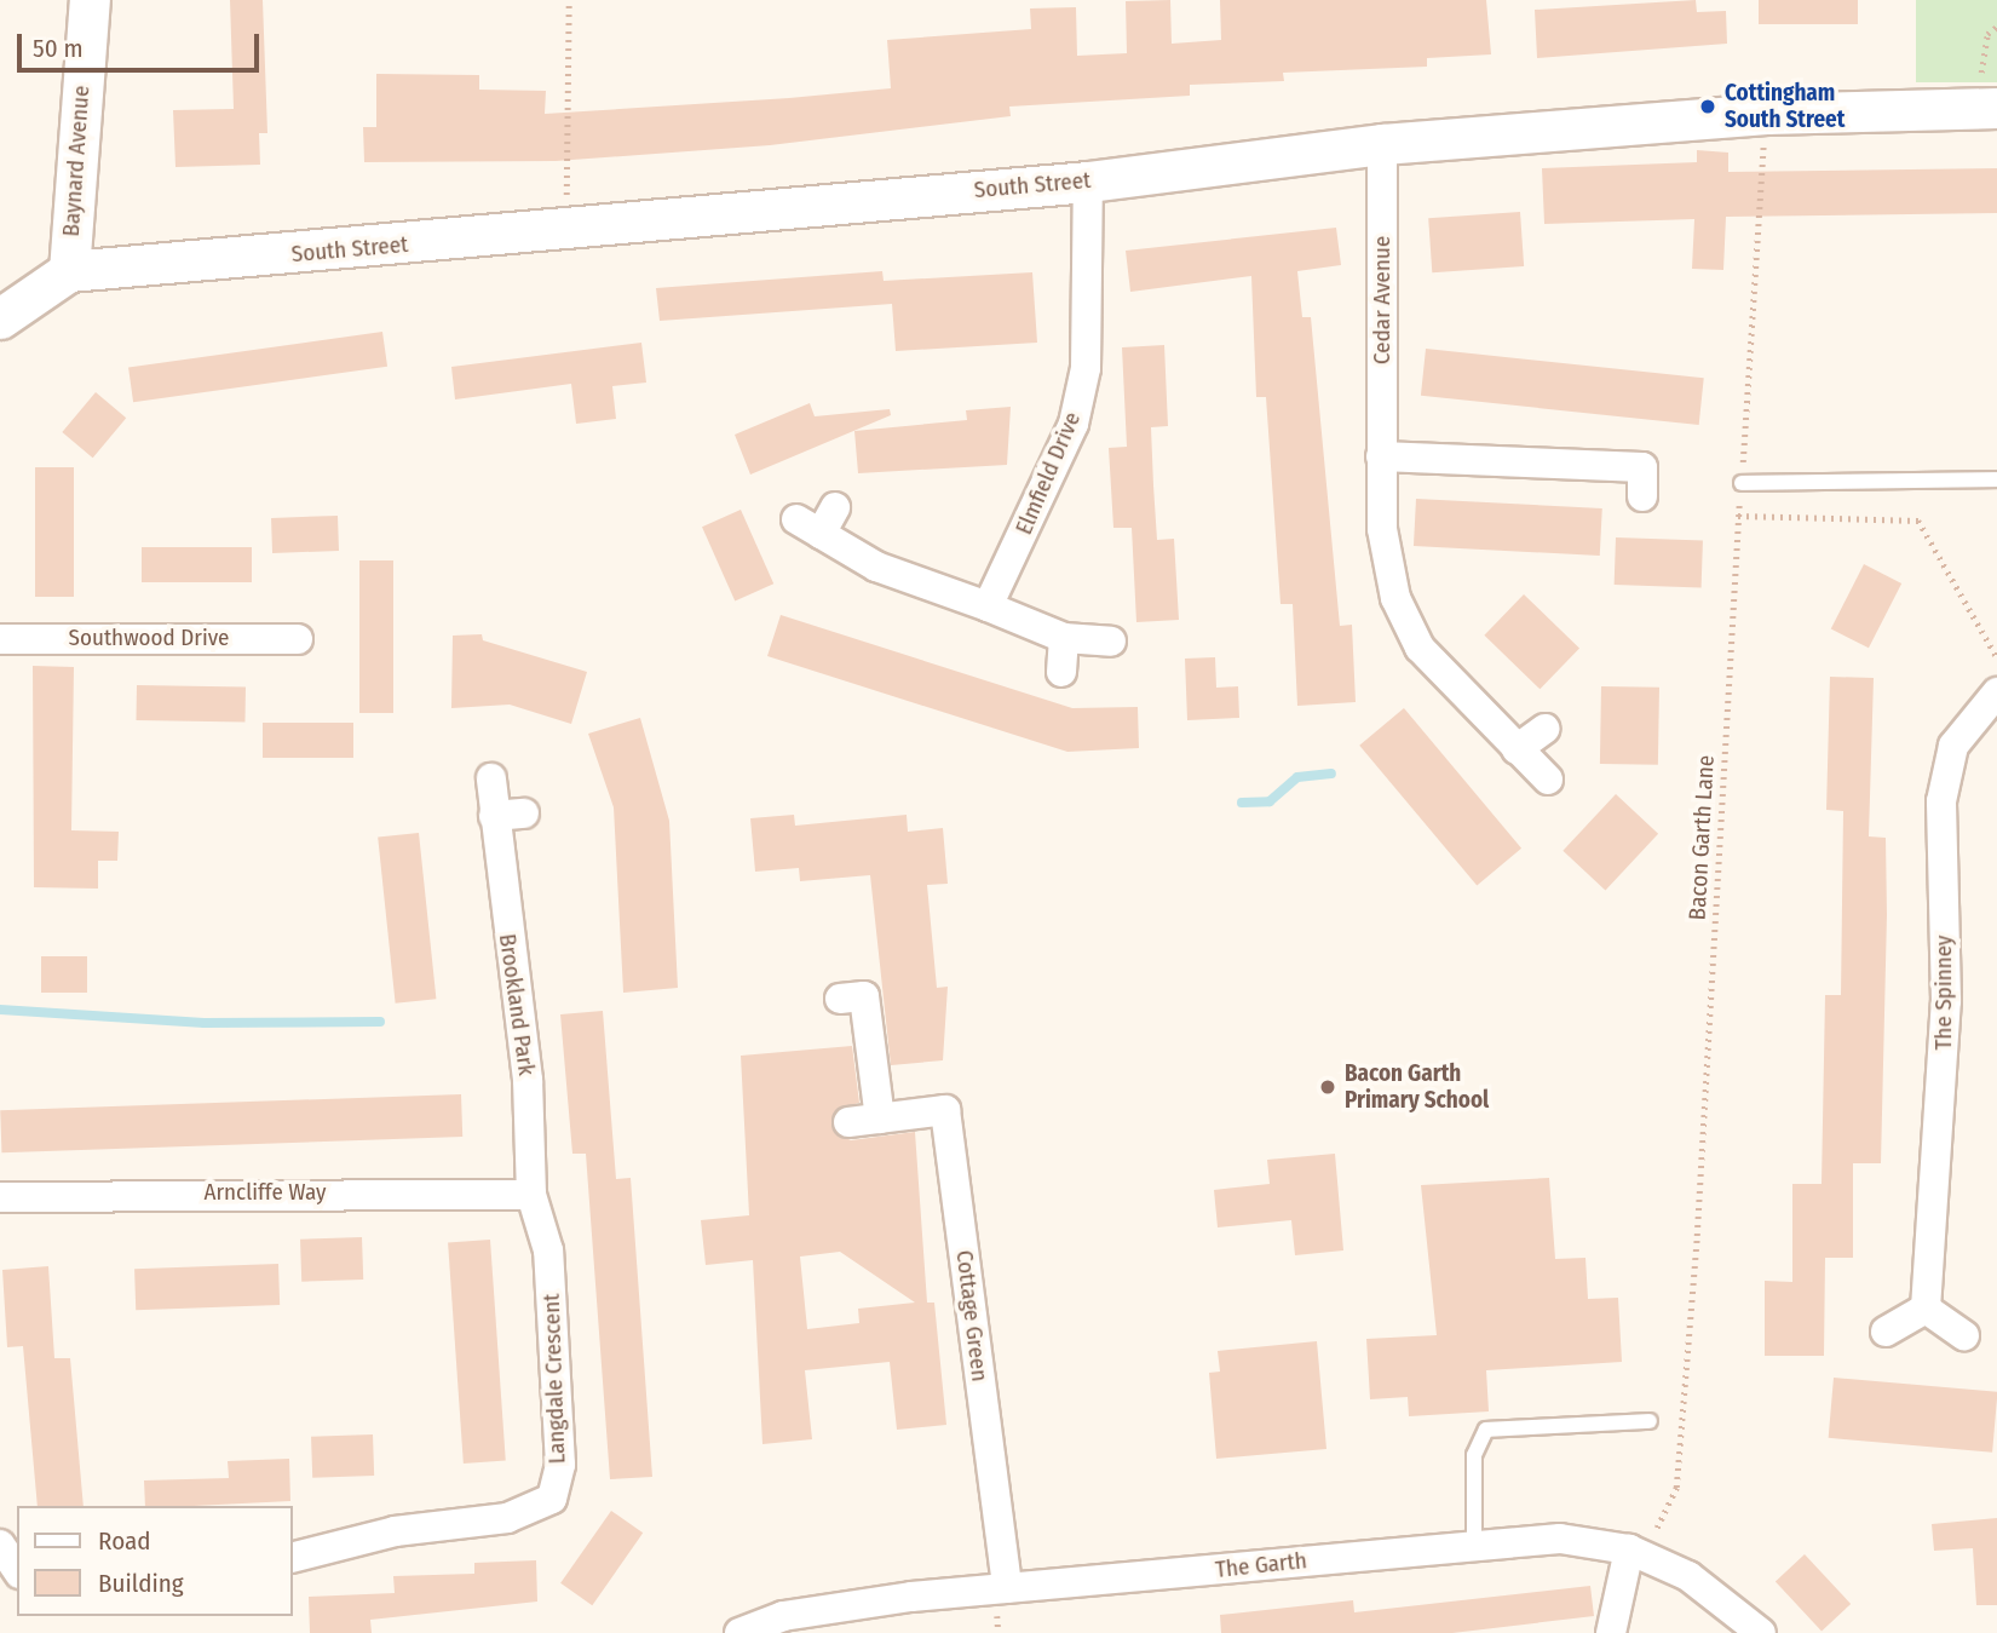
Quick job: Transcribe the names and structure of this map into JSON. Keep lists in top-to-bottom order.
{
  "streets": {
    "main road": ["Baynard Avenue", "South Street"],
    "street": [
      "Cedar Avenue",
      "Elmfield Drive",
      "Southwood Drive",
      "The Spinney",
      "Brookland Park",
      "Arncliffe Way",
      "Cottage Green",
      "Langdale Crescent",
      "The Garth"
    ],
    "path": ["Bacon Garth Lane"]
  },
  "crossings": [
    ["Baynard Avenue", "South Street"],
    ["South Street", "Cedar Avenue"],
    ["South Street", "Elmfield Drive"],
    ["South Street", "Bacon Garth Lane"],
    ["Bacon Garth Lane", "The Garth"],
    ["Brookland Park", "Arncliffe Way"],
    ["Brookland Park", "Langdale Crescent"],
    ["Arncliffe Way", "Langdale Crescent"],
    ["Cottage Green", "The Garth"]
  ],
  "places": ["Cottingham South Street", "Bacon Garth Primary School"],
  "legend": ["Road", "Building"],
  "scale_bar": "50 m"
}
